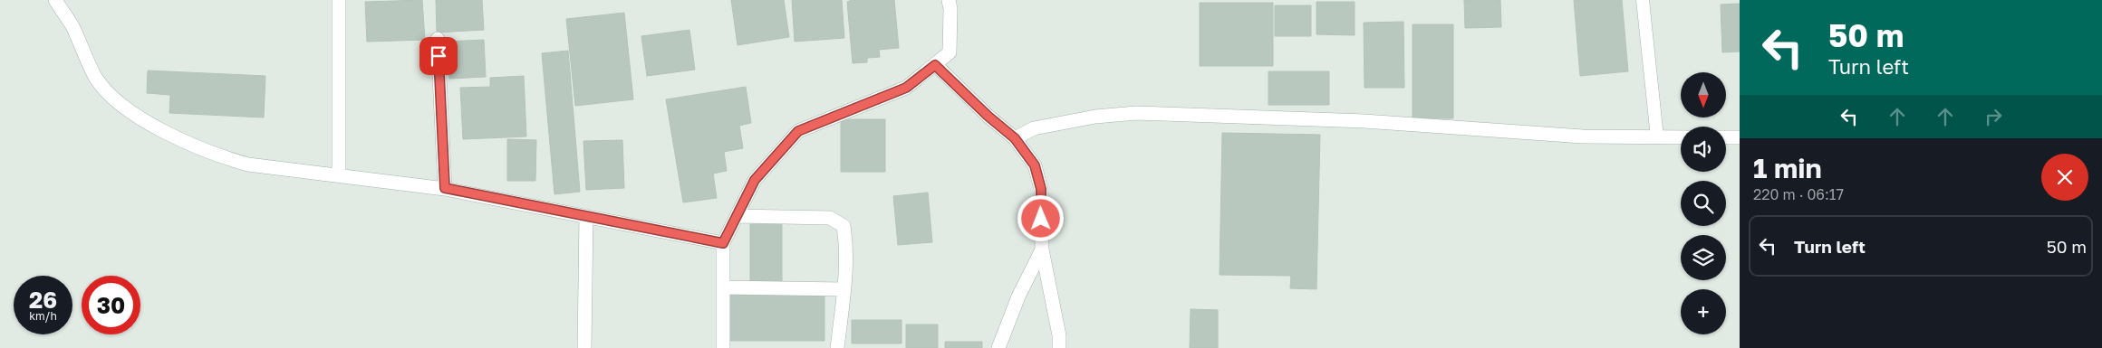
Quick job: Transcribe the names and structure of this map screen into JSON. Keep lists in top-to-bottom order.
{
  "north": "bottom",
  "page": {
    "turn": ["50 m", "Turn left"],
    "map_buttons": "+",
    "heading": ["1 min", "220 m · 06:17"],
    "list": [
      {
        "name": "Turn left",
        "value": "50 m"
      }
    ],
    "speed": "26 km/h",
    "limit": "30"
  }
}
